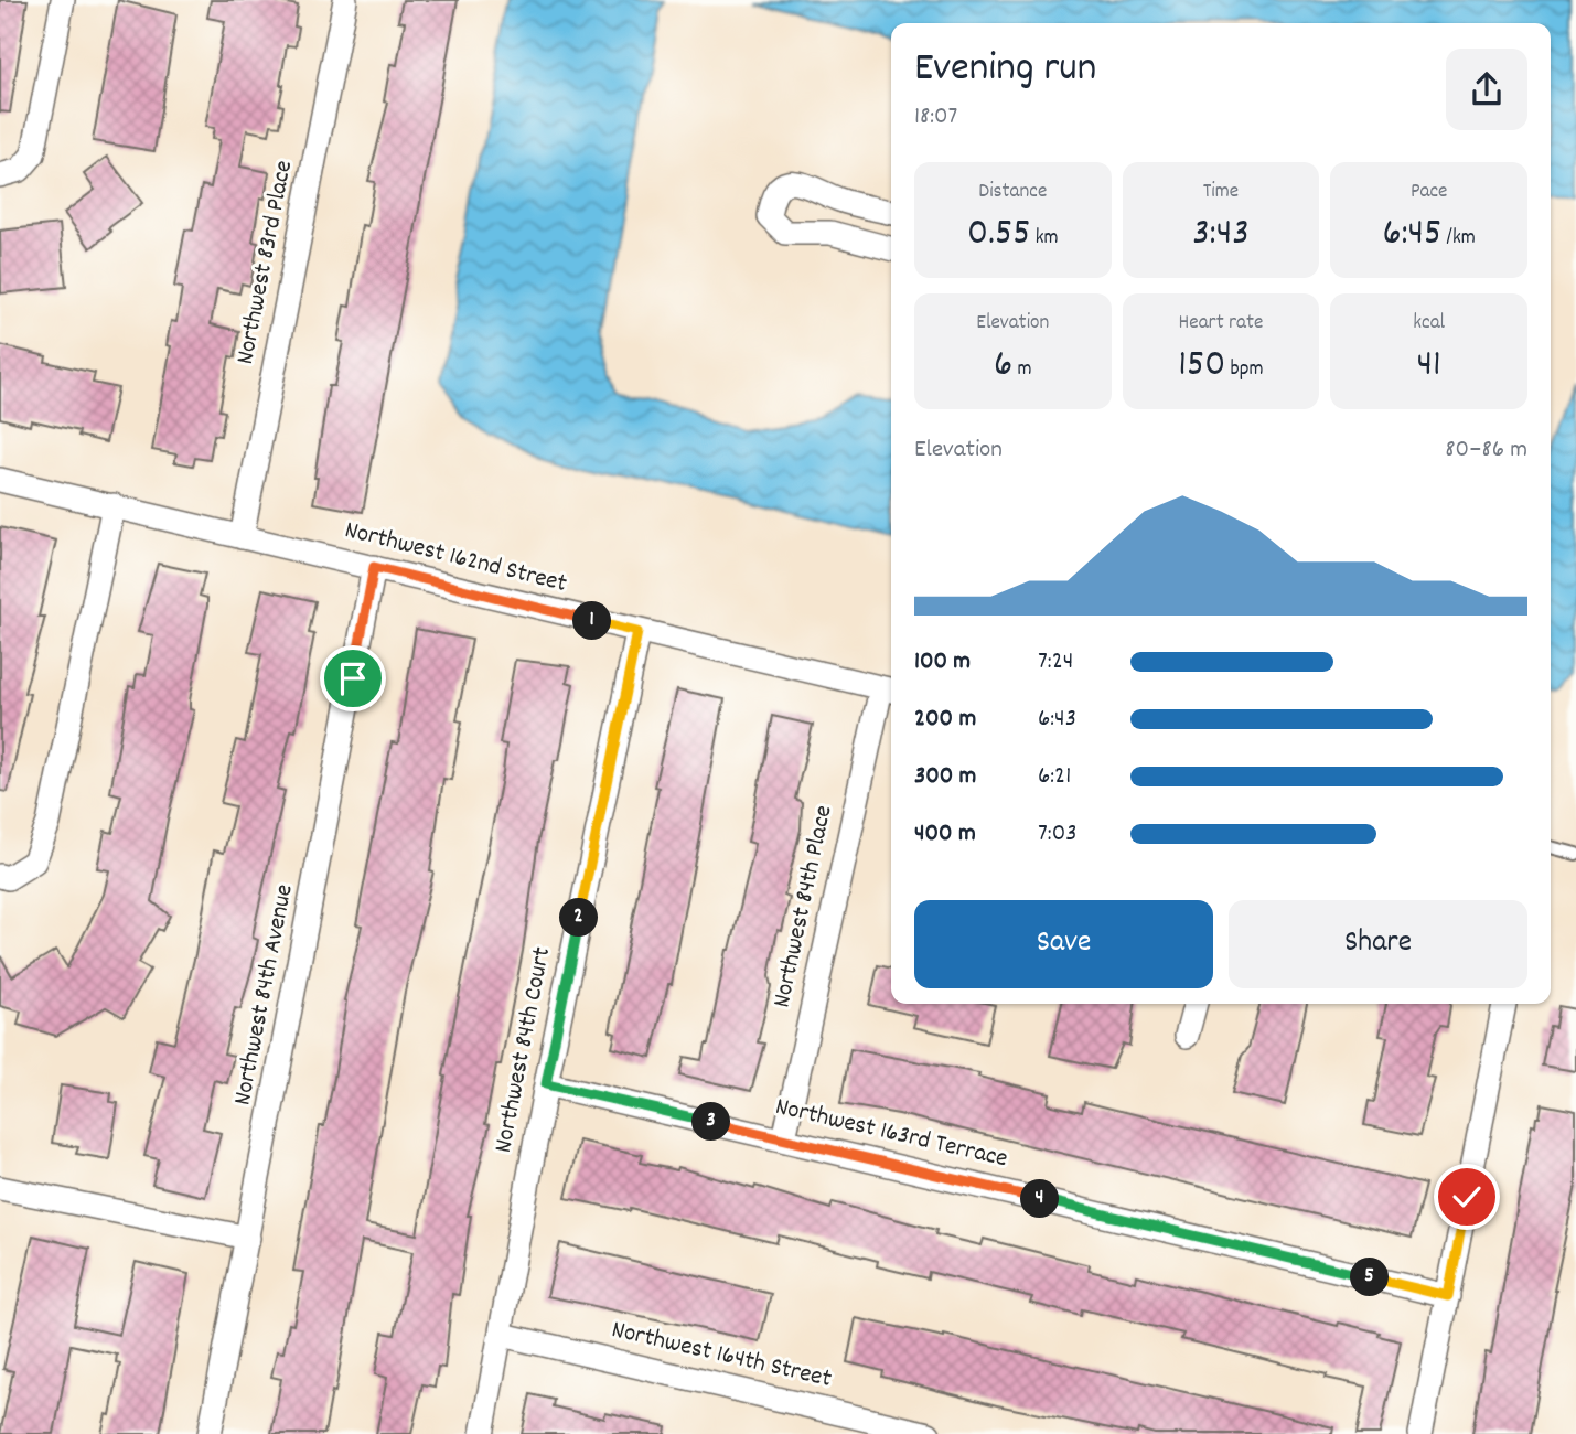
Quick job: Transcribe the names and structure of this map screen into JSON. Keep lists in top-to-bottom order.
{
  "streets": {
    "street": [
      "Northwest 83rd Place",
      "Northwest 162nd Street",
      "Northwest 84th Place",
      "Northwest 84th Avenue",
      "Northwest 84th Court",
      "Northwest 163rd Terrace",
      "Northwest 164th Street"
    ]
  },
  "crossings": [
    ["Northwest 83rd Place", "Northwest 162nd Street"],
    ["Northwest 162nd Street", "Northwest 84th Place"],
    ["Northwest 162nd Street", "Northwest 84th Avenue"],
    ["Northwest 162nd Street", "Northwest 84th Court"],
    ["Northwest 84th Place", "Northwest 163rd Terrace"],
    ["Northwest 84th Court", "Northwest 163rd Terrace"],
    ["Northwest 84th Court", "Northwest 164th Street"]
  ],
  "page": {
    "heading": ["Evening run", "18:07"],
    "stats": [
      ["Distance", "0.55 km"],
      ["Time", "3:43"],
      ["Pace", "6:45 /km"],
      ["Elevation", "6 m"],
      ["Heart rate", "150 bpm"],
      ["kcal", "41"]
    ],
    "chart": ["Elevation", "80–86 m"],
    "pins": [
      "1",
      "2",
      "3",
      "4",
      "5"
    ],
    "list": [
      {
        "name": "100 m",
        "note": "7:24"
      },
      {
        "name": "200 m",
        "note": "6:43"
      },
      {
        "name": "300 m",
        "note": "6:21"
      },
      {
        "name": "400 m",
        "note": "7:03"
      }
    ],
    "buttons": ["Save", "Share"]
  }
}
